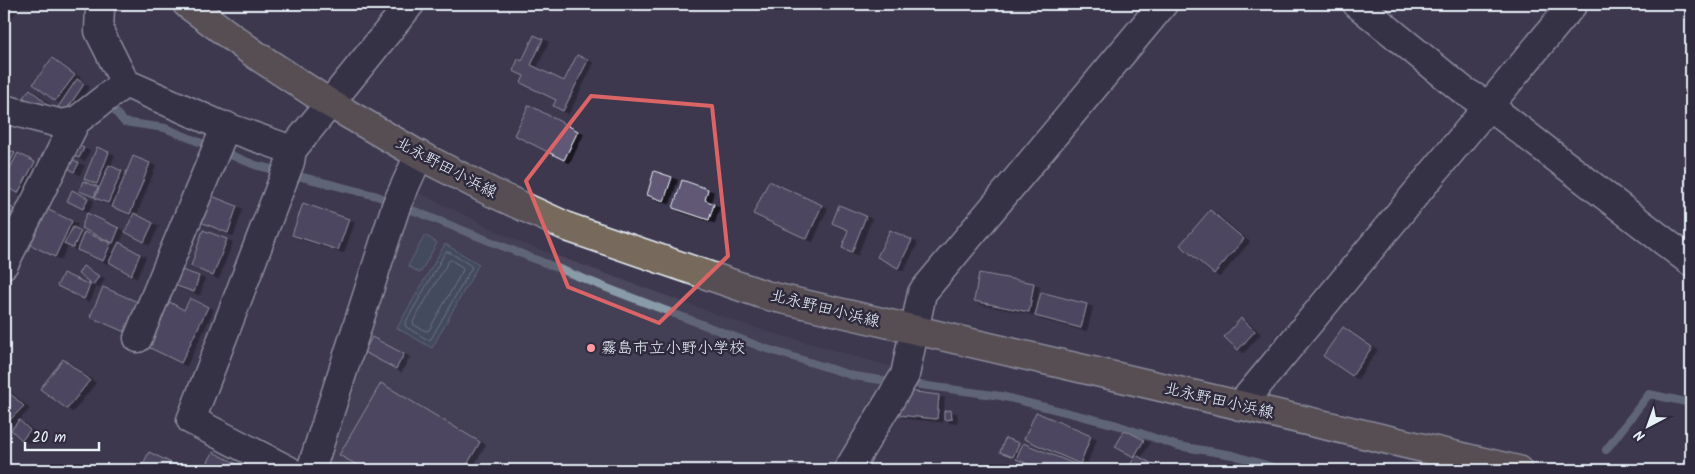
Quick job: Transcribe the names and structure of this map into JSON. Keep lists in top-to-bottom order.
{
  "streets": {
    "main road": ["北永野田小浜線"]
  },
  "places": ["霧島市立小野小学校"],
  "scale_bar": "20 m",
  "north": "bottom left"
}
